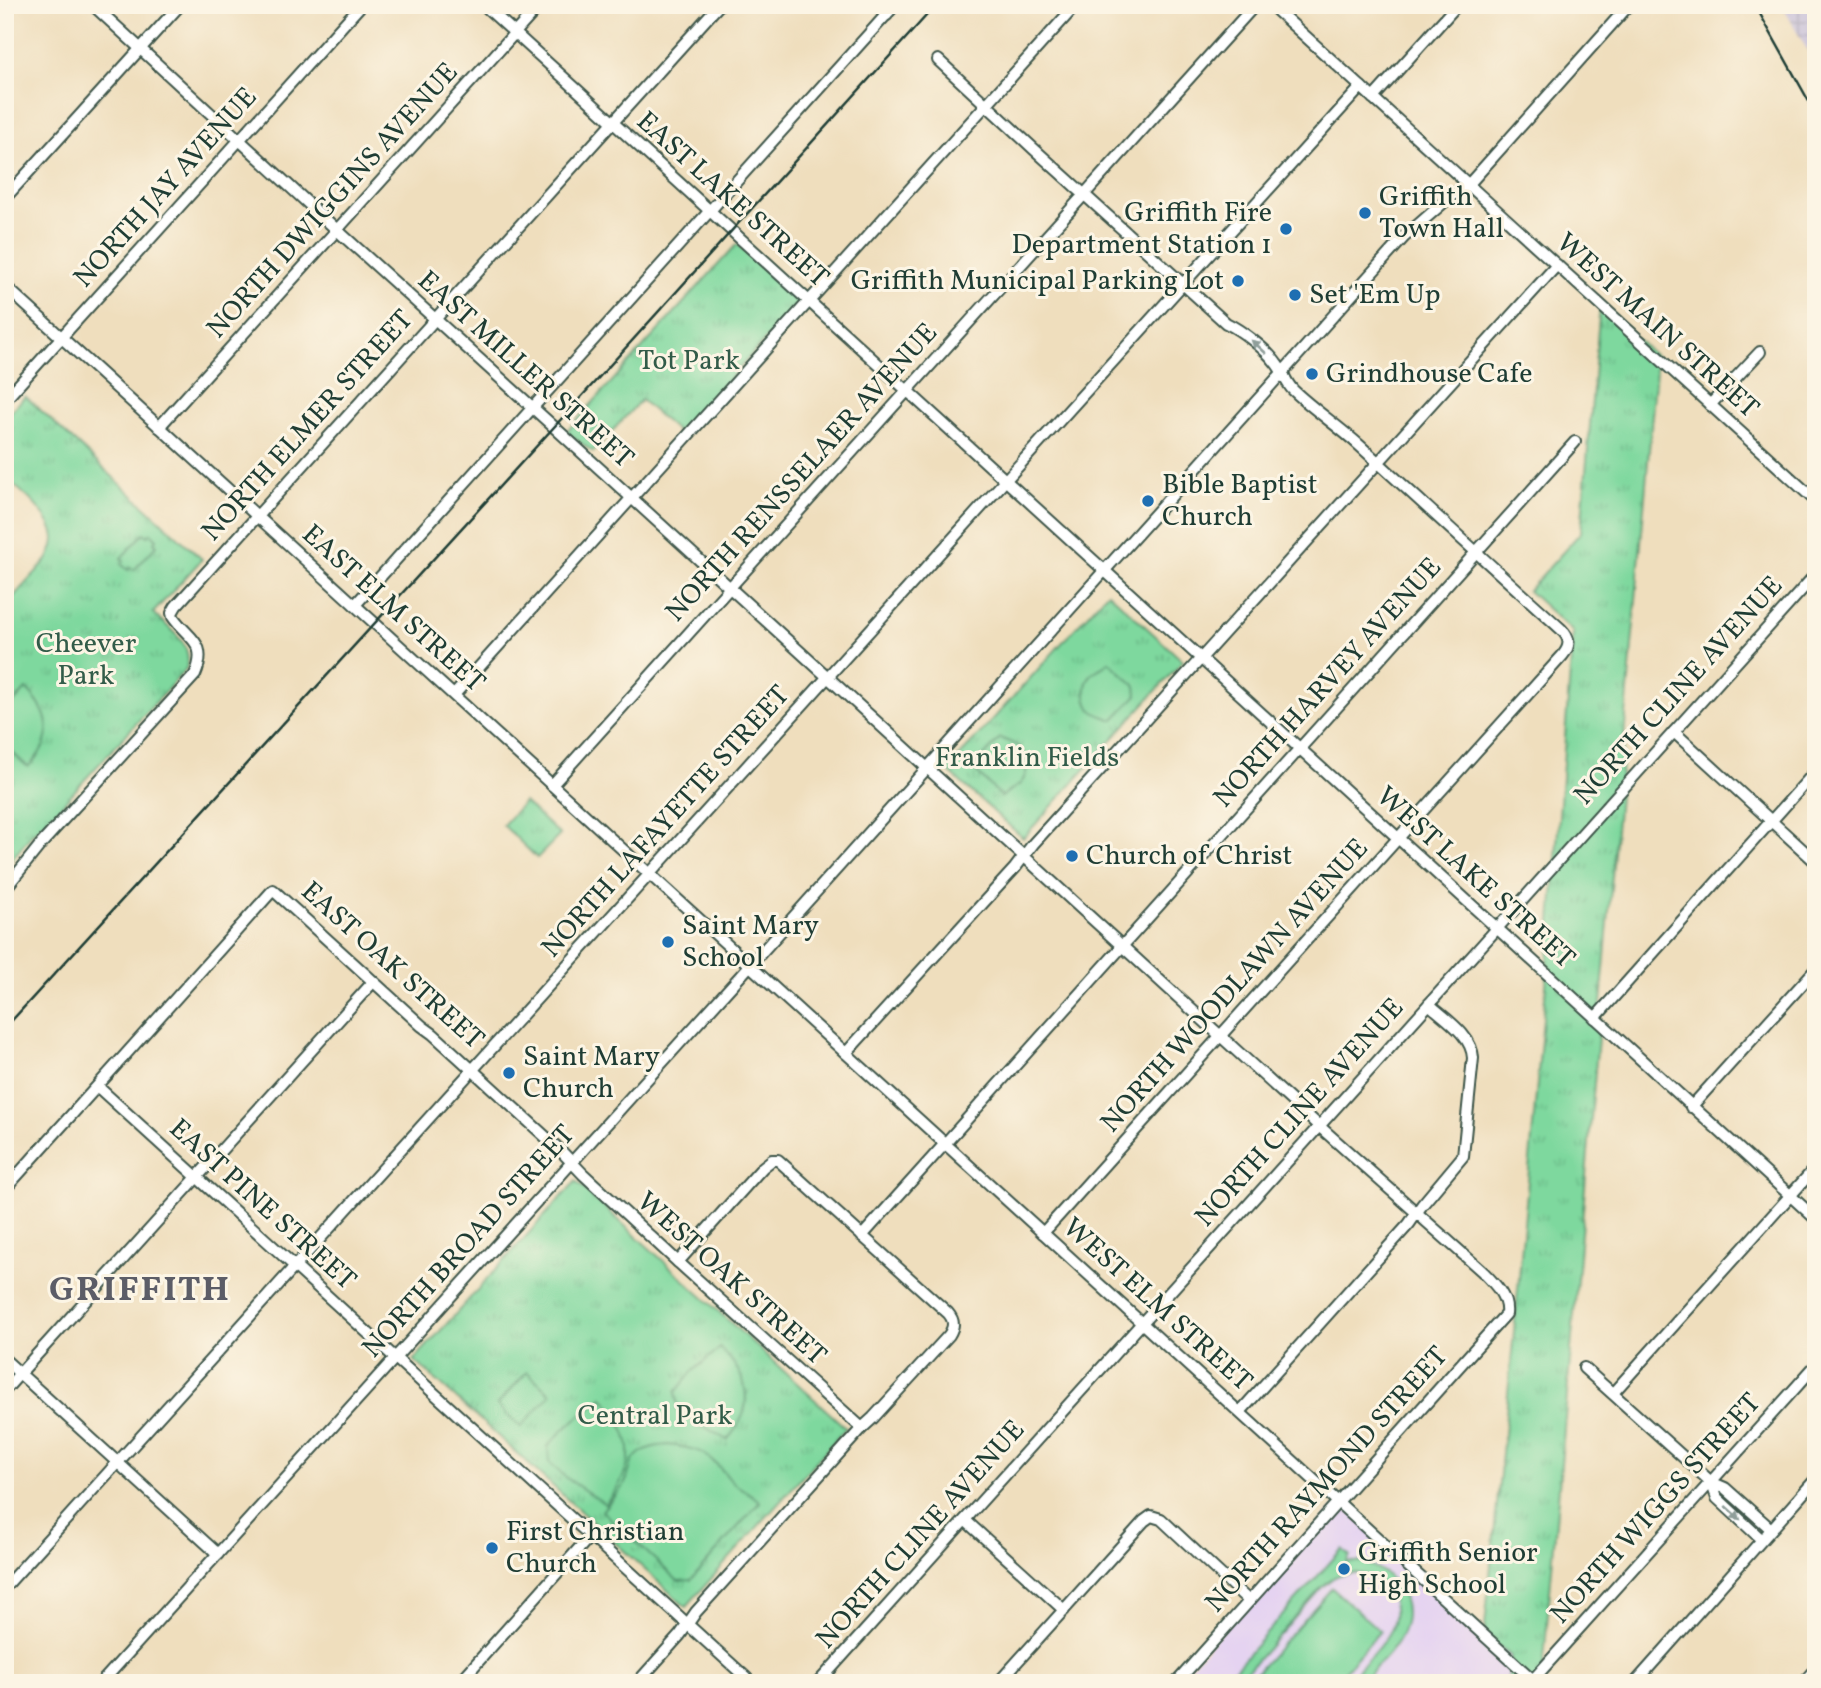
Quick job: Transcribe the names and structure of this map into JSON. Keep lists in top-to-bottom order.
{
  "streets": {
    "street": [
      "NORTH JAY AVENUE",
      "EAST LAKE STREET",
      "NORTH DWIGGINS AVENUE",
      "WEST MAIN STREET",
      "EAST MILLER STREET",
      "NORTH ELMER STREET",
      "NORTH RENSSELAER AVENUE",
      "EAST ELM STREET",
      "NORTH HARVEY AVENUE",
      "NORTH CLINE AVENUE",
      "NORTH LAFAYETTE STREET",
      "WEST LAKE STREET",
      "EAST OAK STREET",
      "NORTH WOODLAWN AVENUE",
      "EAST PINE STREET",
      "NORTH BROAD STREET",
      "WEST OAK STREET",
      "WEST ELM STREET",
      "NORTH RAYMOND STREET",
      "NORTH WIGGS STREET"
    ]
  },
  "crossings": [
    ["NORTH JAY AVENUE", "EAST MILLER STREET"],
    ["NORTH JAY AVENUE", "EAST ELM STREET"],
    ["EAST LAKE STREET", "NORTH DWIGGINS AVENUE"],
    ["EAST LAKE STREET", "NORTH ELMER STREET"],
    ["EAST LAKE STREET", "NORTH RENSSELAER AVENUE"],
    ["EAST LAKE STREET", "NORTH LAFAYETTE STREET"],
    ["EAST LAKE STREET", "WEST LAKE STREET"],
    ["EAST LAKE STREET", "NORTH BROAD STREET"],
    ["NORTH DWIGGINS AVENUE", "EAST MILLER STREET"],
    ["NORTH DWIGGINS AVENUE", "EAST ELM STREET"],
    ["WEST MAIN STREET", "NORTH LAFAYETTE STREET"],
    ["WEST MAIN STREET", "NORTH BROAD STREET"],
    ["EAST MILLER STREET", "NORTH ELMER STREET"],
    ["EAST MILLER STREET", "NORTH RENSSELAER AVENUE"],
    ["EAST MILLER STREET", "NORTH HARVEY AVENUE"],
    ["EAST MILLER STREET", "NORTH CLINE AVENUE"],
    ["EAST MILLER STREET", "NORTH LAFAYETTE STREET"],
    ["EAST MILLER STREET", "NORTH WOODLAWN AVENUE"],
    ["EAST MILLER STREET", "NORTH BROAD STREET"],
    ["EAST MILLER STREET", "NORTH RAYMOND STREET"],
    ["NORTH ELMER STREET", "EAST ELM STREET"],
    ["NORTH RENSSELAER AVENUE", "EAST ELM STREET"],
    ["EAST ELM STREET", "NORTH LAFAYETTE STREET"],
    ["EAST ELM STREET", "NORTH BROAD STREET"],
    ["EAST ELM STREET", "WEST ELM STREET"],
    ["NORTH HARVEY AVENUE", "WEST LAKE STREET"],
    ["NORTH HARVEY AVENUE", "NORTH WOODLAWN AVENUE"],
    ["NORTH HARVEY AVENUE", "WEST ELM STREET"],
    ["NORTH CLINE AVENUE", "WEST LAKE STREET"],
    ["NORTH CLINE AVENUE", "WEST ELM STREET"],
    ["NORTH LAFAYETTE STREET", "EAST OAK STREET"],
    ["NORTH LAFAYETTE STREET", "EAST PINE STREET"],
    ["WEST LAKE STREET", "NORTH WOODLAWN AVENUE"],
    ["WEST LAKE STREET", "NORTH BROAD STREET"],
    ["EAST OAK STREET", "EAST PINE STREET"],
    ["EAST OAK STREET", "NORTH BROAD STREET"],
    ["EAST OAK STREET", "WEST OAK STREET"],
    ["NORTH WOODLAWN AVENUE", "WEST ELM STREET"],
    ["EAST PINE STREET", "NORTH BROAD STREET"],
    ["NORTH BROAD STREET", "WEST OAK STREET"],
    ["NORTH BROAD STREET", "WEST ELM STREET"],
    ["WEST ELM STREET", "NORTH RAYMOND STREET"],
    ["WEST ELM STREET", "NORTH WIGGS STREET"]
  ],
  "districts": ["GRIFFITH"],
  "parks": [
    "Tot Park",
    "Cheever Park",
    "Franklin Fields",
    "Central Park"
  ],
  "places": [
    "Griffith Town Hall",
    "Griffith Fire Department Station 1",
    "Griffith Municipal Parking Lot",
    "Set 'Em Up",
    "Grindhouse Cafe",
    "Bible Baptist Church",
    "Church of Christ",
    "Saint Mary School",
    "Saint Mary Church",
    "First Christian Church",
    "Griffith Senior High School"
  ]
}
